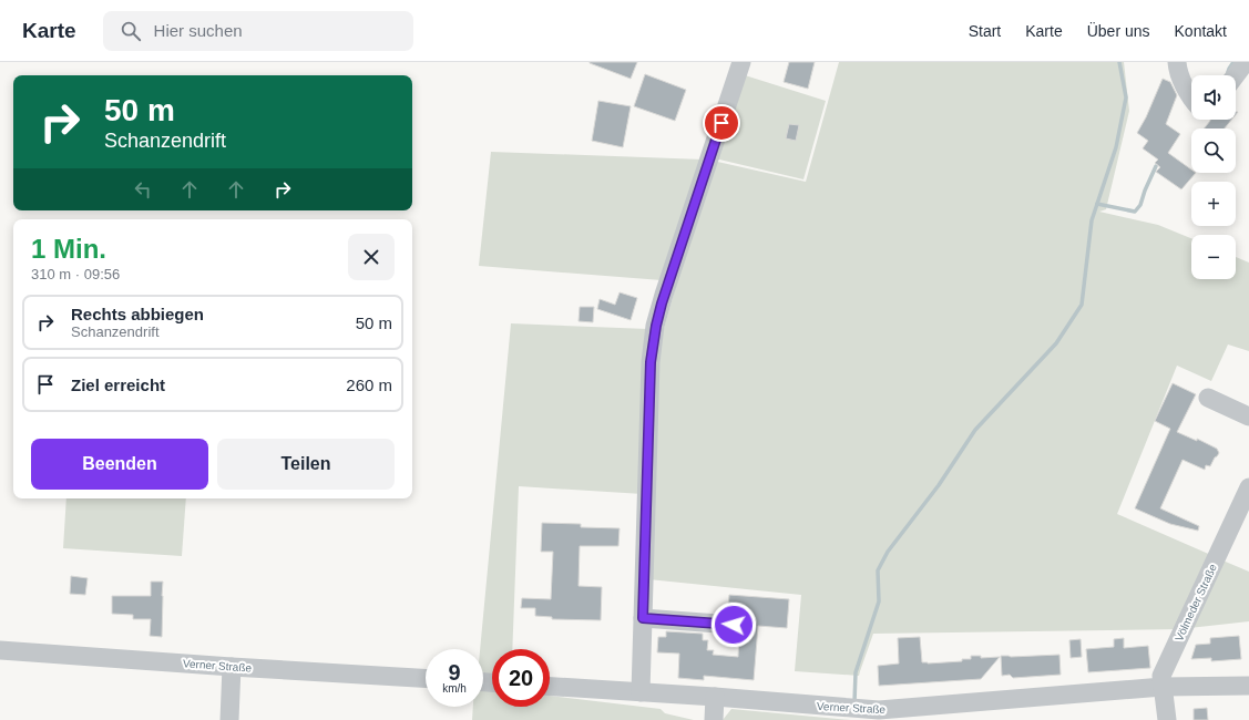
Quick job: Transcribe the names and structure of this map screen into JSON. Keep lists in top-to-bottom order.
{
  "streets": {
    "street": ["Völmeder Straße", "Verner Straße"]
  },
  "crossings": [
    ["Völmeder Straße", "Verner Straße"]
  ],
  "page": {
    "header": "Karte",
    "search": "Hier suchen",
    "nav": [
      "Start",
      "Karte",
      "Über uns",
      "Kontakt"
    ],
    "map_buttons": ["+", "−"],
    "turn": ["50 m", "Schanzendrift"],
    "heading": ["1 Min.", "310 m · 09:56"],
    "list": [
      {
        "name": "Rechts abbiegen",
        "note": "Schanzendrift",
        "value": "50 m"
      },
      {
        "name": "Ziel erreicht",
        "value": "260 m"
      }
    ],
    "buttons": ["Beenden", "Teilen"],
    "speed": "9 km/h",
    "limit": "20"
  }
}
